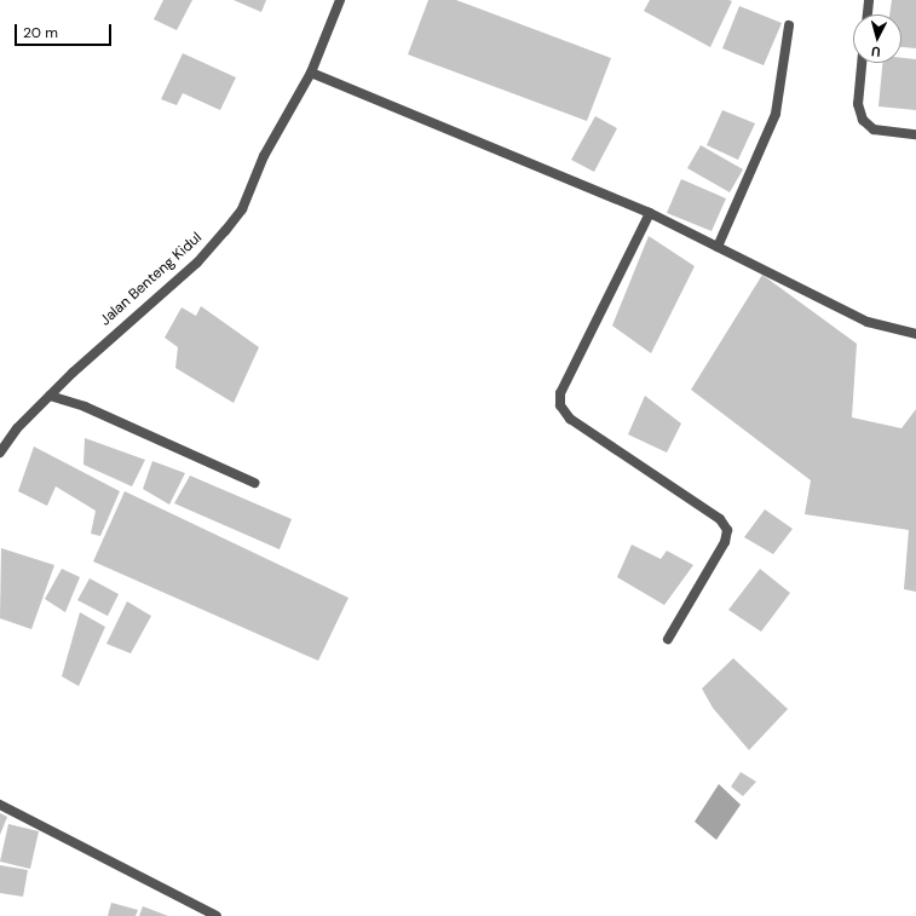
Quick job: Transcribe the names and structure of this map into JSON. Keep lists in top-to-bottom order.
{
  "streets": {
    "street": ["Jalan Benteng Kidul"]
  },
  "scale_bar": "20 m",
  "north": "bottom"
}
